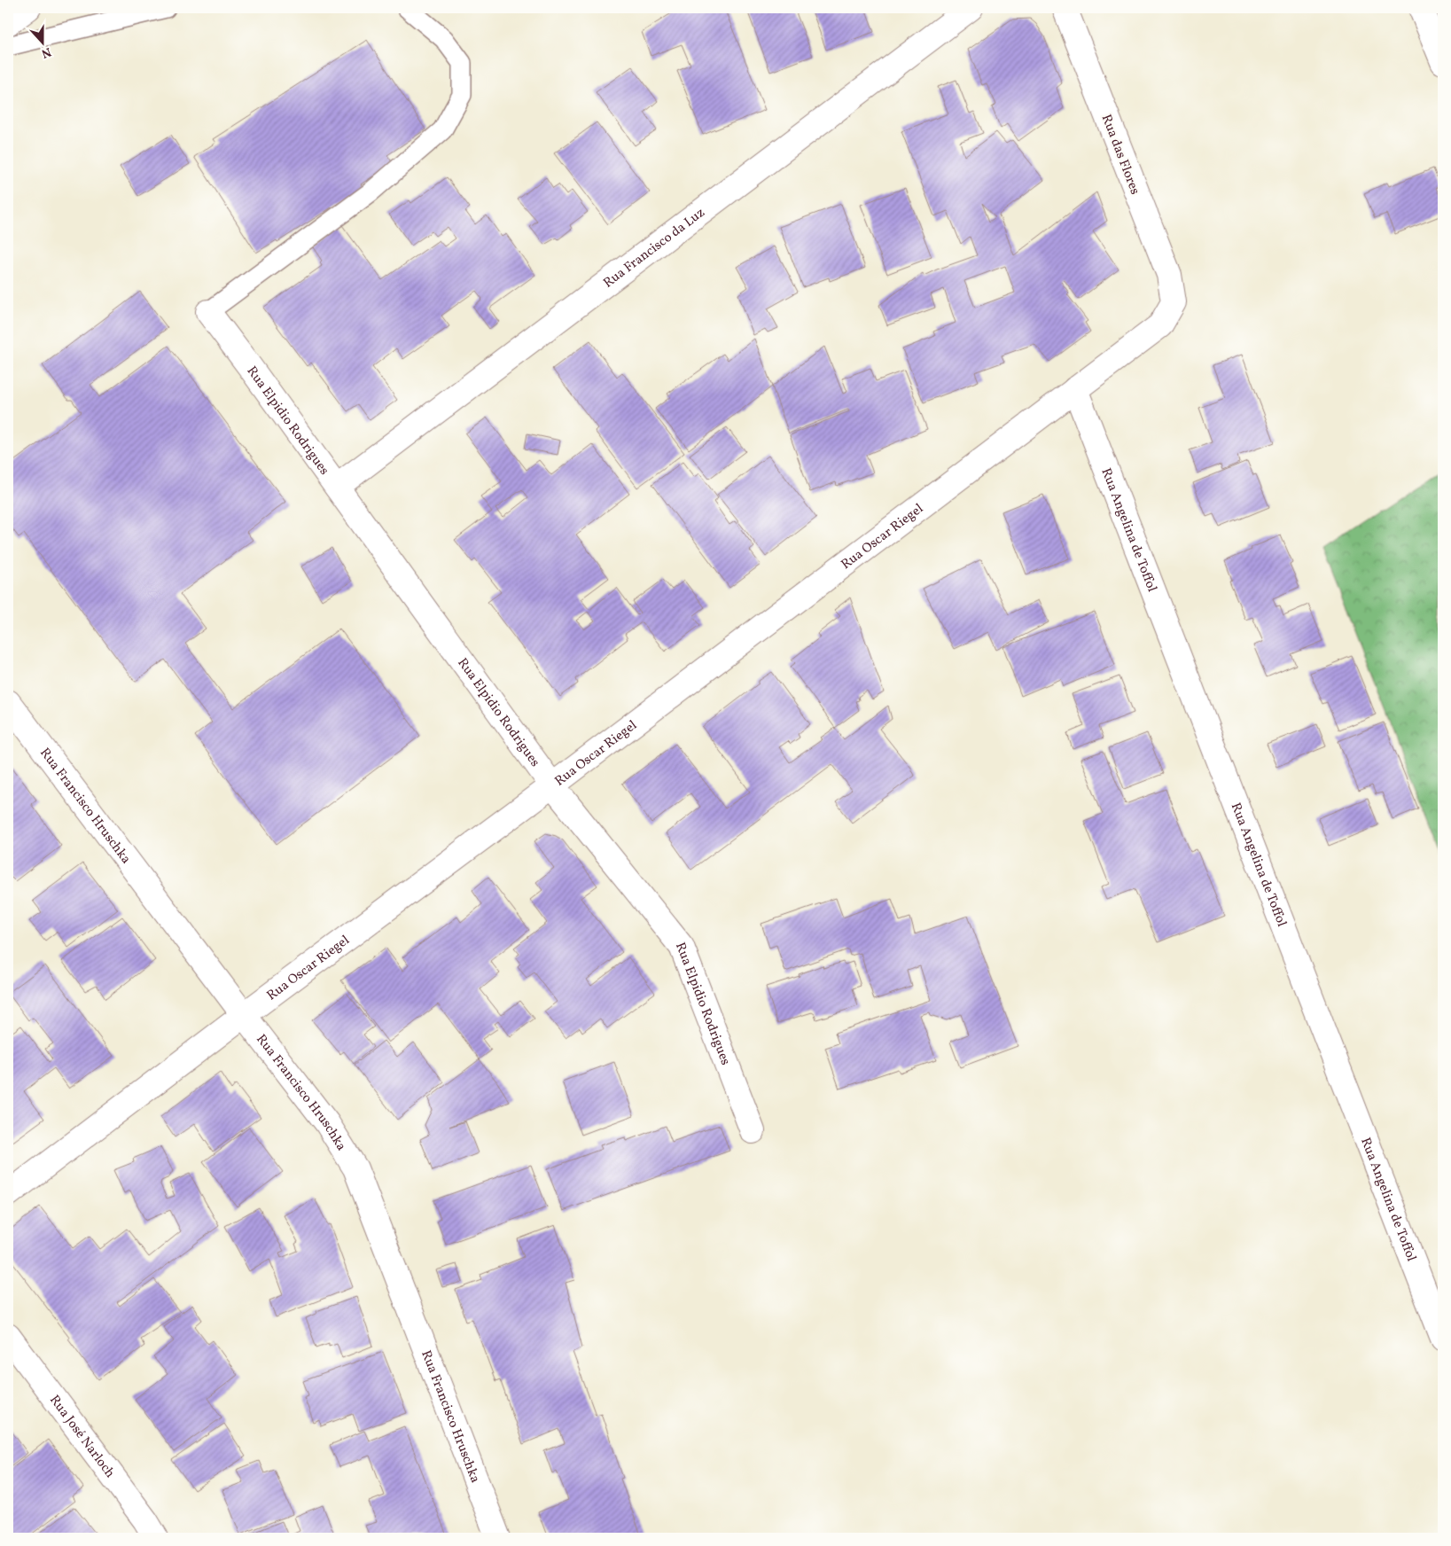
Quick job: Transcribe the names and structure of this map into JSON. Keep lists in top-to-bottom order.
{
  "streets": {
    "street": [
      "Rua das Flores",
      "Rua Francisco da Luz",
      "Rua Elpidio Rodrigues",
      "Rua Angelina de Toffol",
      "Rua Oscar Riegel",
      "Rua Francisco Hruschka",
      "Rua José Narloch"
    ]
  },
  "crossings": [
    ["Rua das Flores", "Rua Oscar Riegel"],
    ["Rua Francisco da Luz", "Rua Elpidio Rodrigues"],
    ["Rua Elpidio Rodrigues", "Rua Oscar Riegel"],
    ["Rua Angelina de Toffol", "Rua Oscar Riegel"],
    ["Rua Oscar Riegel", "Rua Francisco Hruschka"]
  ],
  "north": "bottom"
}
